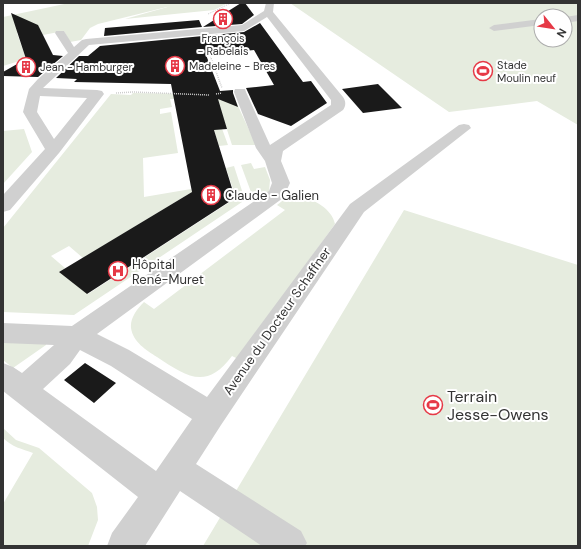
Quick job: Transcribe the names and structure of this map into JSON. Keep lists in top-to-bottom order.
{
  "streets": {
    "street": ["Avenue du Docteur Schaffner"]
  },
  "places": {
    "building": [
      "François - Rabelais",
      "Madeleine - Bres",
      "Jean - Hamburger",
      "Claude - Galien"
    ],
    "sports": ["Stade Moulin neuf", "Terrain Jesse-Owens"],
    "hospital": ["Hôpital René-Muret"]
  },
  "north": "bottom right"
}
